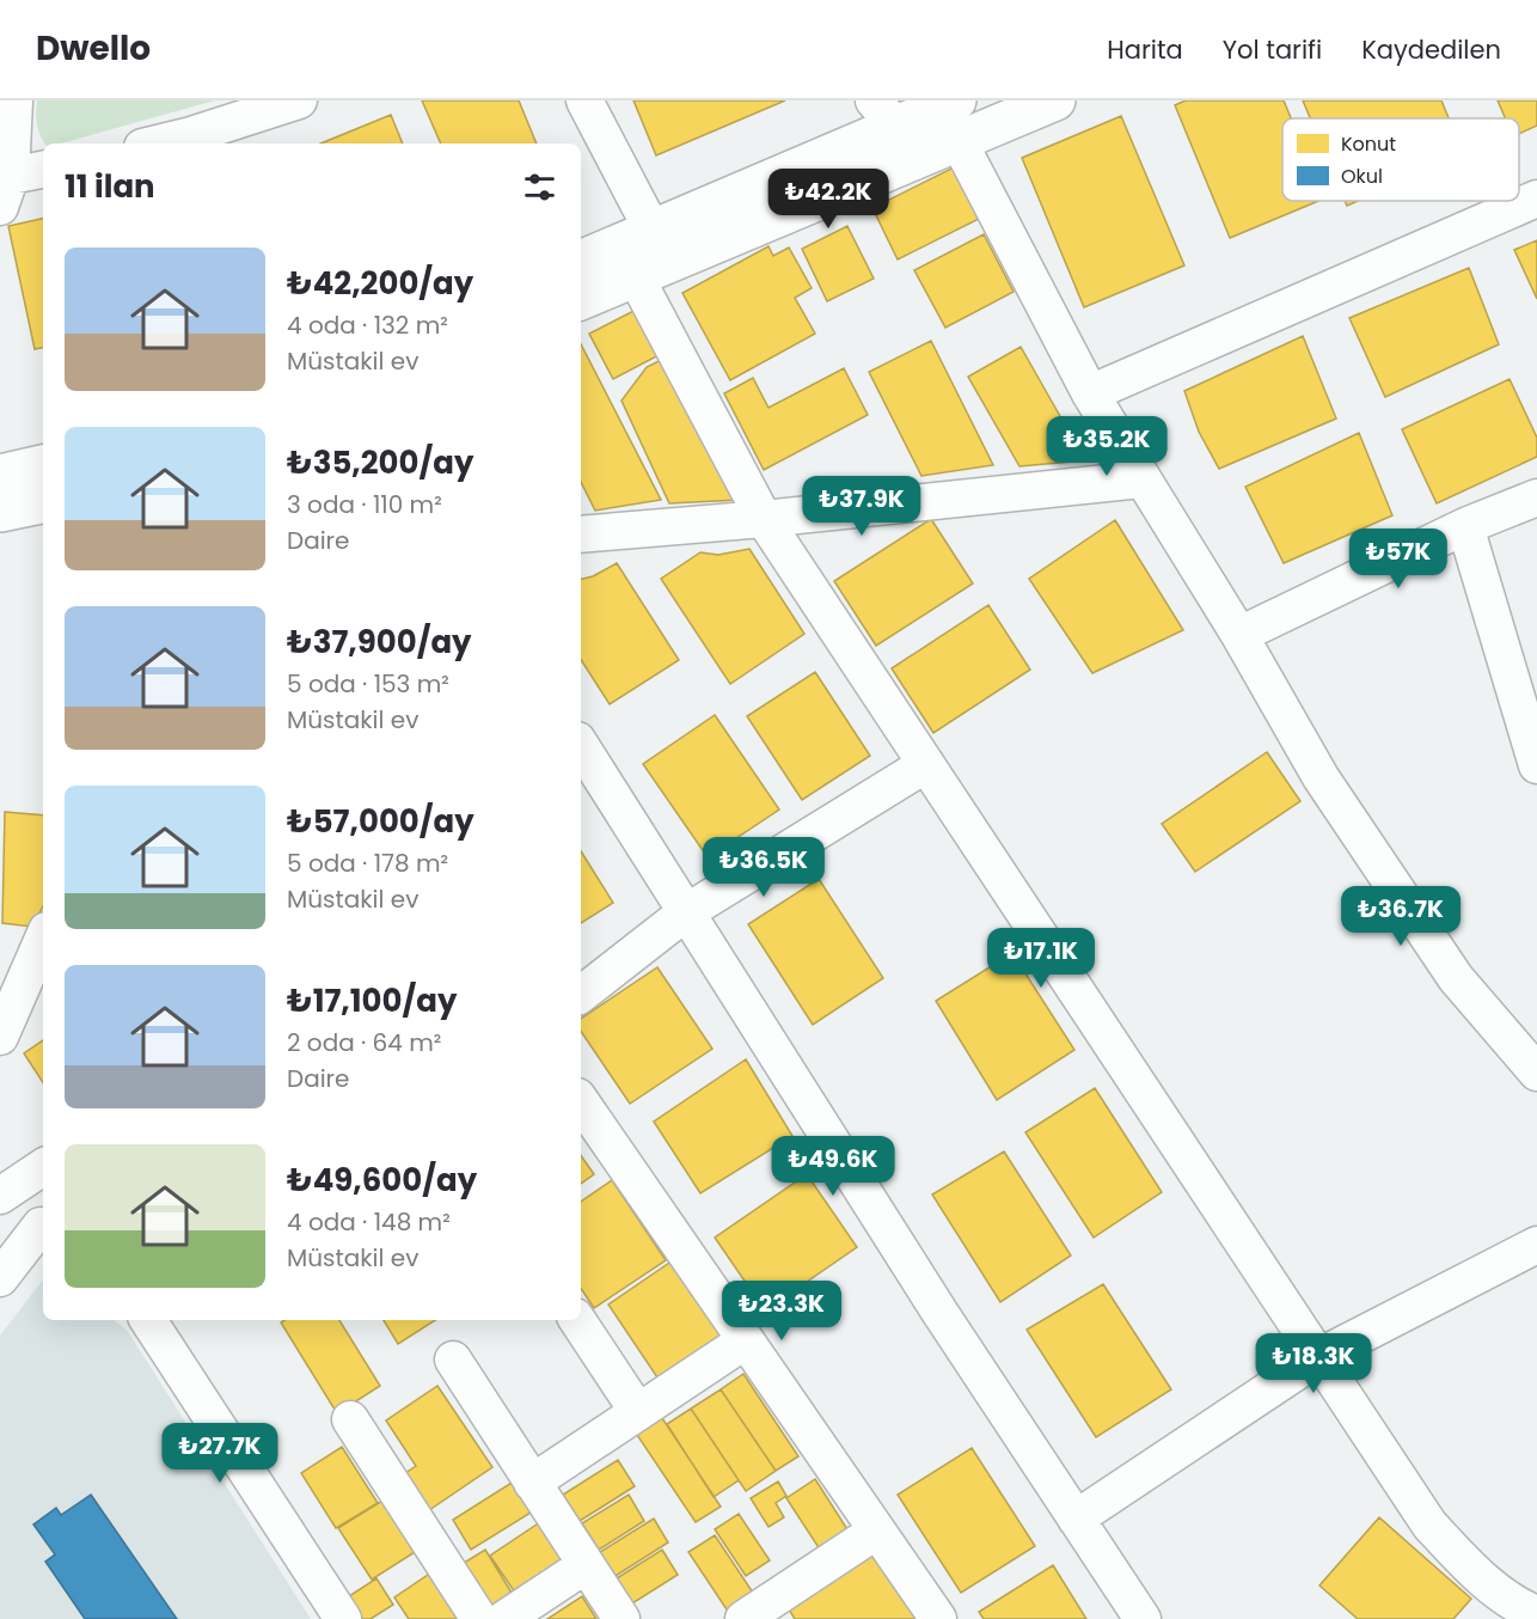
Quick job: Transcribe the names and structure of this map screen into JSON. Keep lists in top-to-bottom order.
{
  "legend": ["Konut", "Okul"],
  "page": {
    "header": "Dwello",
    "nav": ["Harita", "Yol tarifi", "Kaydedilen"],
    "heading": "11 ilan",
    "price": [
      "₺42.2K",
      "₺35.2K",
      "₺37.9K",
      "₺57K",
      "₺36.5K",
      "₺36.7K",
      "₺17.1K",
      "₺49.6K",
      "₺23.3K",
      "₺18.3K",
      "₺27.7K"
    ],
    "list": [
      {
        "name": "₺42,200/ay",
        "note": "4 oda · 132 m² · Müstakil ev"
      },
      {
        "name": "₺35,200/ay",
        "note": "3 oda · 110 m² · Daire"
      },
      {
        "name": "₺37,900/ay",
        "note": "5 oda · 153 m² · Müstakil ev"
      },
      {
        "name": "₺57,000/ay",
        "note": "5 oda · 178 m² · Müstakil ev"
      },
      {
        "name": "₺17,100/ay",
        "note": "2 oda · 64 m² · Daire"
      },
      {
        "name": "₺49,600/ay",
        "note": "4 oda · 148 m² · Müstakil ev"
      }
    ]
  }
}
